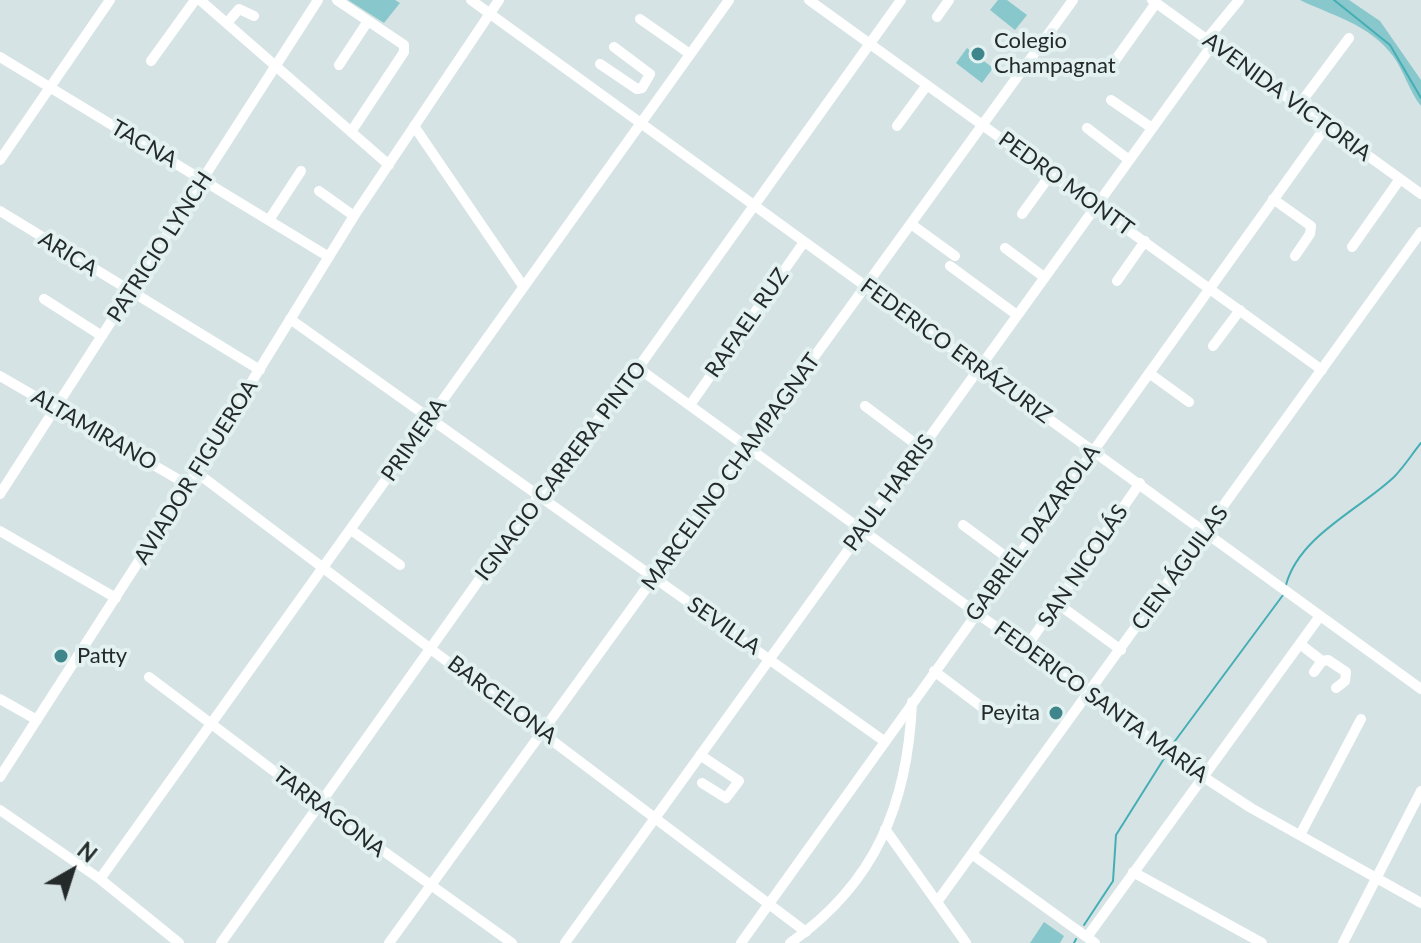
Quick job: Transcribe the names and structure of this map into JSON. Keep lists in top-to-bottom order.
{
  "streets": {
    "street": [
      "AVENIDA VICTORIA",
      "TACNA",
      "PEDRO MONTT",
      "PATRICIO LYNCH",
      "ARICA",
      "RAFAEL RUZ",
      "FEDERICO ERRÁZURIZ",
      "ALTAMIRANO",
      "PRIMERA",
      "IGNACIO CARRERA PINTO",
      "AVIADOR FIGUEROA",
      "MARCELINO CHAMPAGNAT",
      "PAUL HARRIS",
      "GABRIEL DAZAROLA",
      "SAN NICOLÁS",
      "CIEN ÁGUILAS",
      "SEVILLA",
      "BARCELONA",
      "FEDERICO SANTA MARÍA",
      "TARRAGONA"
    ]
  },
  "crossings": [
    ["AVENIDA VICTORIA", "PAUL HARRIS"],
    ["AVENIDA VICTORIA", "GABRIEL DAZAROLA"],
    ["TACNA", "PATRICIO LYNCH"],
    ["TACNA", "AVIADOR FIGUEROA"],
    ["PEDRO MONTT", "IGNACIO CARRERA PINTO"],
    ["PEDRO MONTT", "MARCELINO CHAMPAGNAT"],
    ["PEDRO MONTT", "PAUL HARRIS"],
    ["PEDRO MONTT", "GABRIEL DAZAROLA"],
    ["PEDRO MONTT", "CIEN ÁGUILAS"],
    ["PATRICIO LYNCH", "ARICA"],
    ["PATRICIO LYNCH", "ALTAMIRANO"],
    ["ARICA", "AVIADOR FIGUEROA"],
    ["RAFAEL RUZ", "FEDERICO ERRÁZURIZ"],
    ["RAFAEL RUZ", "FEDERICO SANTA MARÍA"],
    ["FEDERICO ERRÁZURIZ", "PRIMERA"],
    ["FEDERICO ERRÁZURIZ", "IGNACIO CARRERA PINTO"],
    ["FEDERICO ERRÁZURIZ", "AVIADOR FIGUEROA"],
    ["FEDERICO ERRÁZURIZ", "MARCELINO CHAMPAGNAT"],
    ["FEDERICO ERRÁZURIZ", "PAUL HARRIS"],
    ["FEDERICO ERRÁZURIZ", "GABRIEL DAZAROLA"],
    ["FEDERICO ERRÁZURIZ", "SAN NICOLÁS"],
    ["FEDERICO ERRÁZURIZ", "CIEN ÁGUILAS"],
    ["ALTAMIRANO", "AVIADOR FIGUEROA"],
    ["PRIMERA", "SEVILLA"],
    ["PRIMERA", "BARCELONA"],
    ["PRIMERA", "TARRAGONA"],
    ["IGNACIO CARRERA PINTO", "SEVILLA"],
    ["IGNACIO CARRERA PINTO", "BARCELONA"],
    ["IGNACIO CARRERA PINTO", "FEDERICO SANTA MARÍA"],
    ["IGNACIO CARRERA PINTO", "TARRAGONA"],
    ["AVIADOR FIGUEROA", "SEVILLA"],
    ["AVIADOR FIGUEROA", "BARCELONA"],
    ["MARCELINO CHAMPAGNAT", "SEVILLA"],
    ["MARCELINO CHAMPAGNAT", "BARCELONA"],
    ["MARCELINO CHAMPAGNAT", "FEDERICO SANTA MARÍA"],
    ["MARCELINO CHAMPAGNAT", "TARRAGONA"],
    ["PAUL HARRIS", "SEVILLA"],
    ["PAUL HARRIS", "BARCELONA"],
    ["PAUL HARRIS", "FEDERICO SANTA MARÍA"],
    ["GABRIEL DAZAROLA", "SEVILLA"],
    ["GABRIEL DAZAROLA", "BARCELONA"],
    ["GABRIEL DAZAROLA", "FEDERICO SANTA MARÍA"],
    ["SAN NICOLÁS", "FEDERICO SANTA MARÍA"],
    ["CIEN ÁGUILAS", "FEDERICO SANTA MARÍA"]
  ],
  "places": ["Colegio Champagnat", "Patty", "Peyita"],
  "north": "top right"
}
